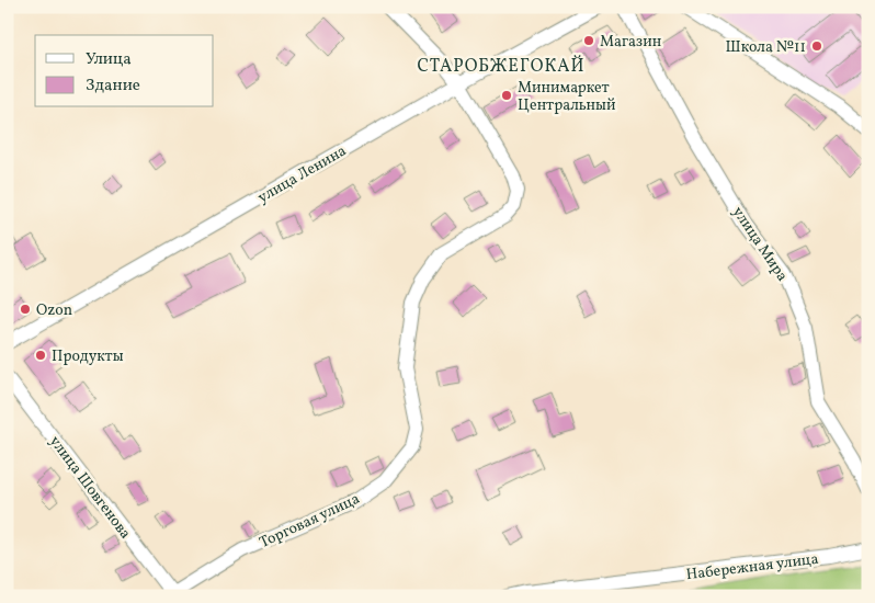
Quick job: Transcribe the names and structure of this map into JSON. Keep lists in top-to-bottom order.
{
  "streets": {
    "street": [
      "улица Ленина",
      "улица Мира",
      "улица Шовгенова",
      "Торговая улица",
      "Набережная улица"
    ]
  },
  "crossings": [
    ["улица Ленина", "Торговая улица"],
    ["улица Шовгенова", "Торговая улица"]
  ],
  "districts": ["СТАРОБЖЕГОКАЙ"],
  "places": [
    "Магазин",
    "Школа №11",
    "Минимаркет Центральный",
    "Ozon",
    "Продукты"
  ],
  "legend": ["Улица", "Здание"]
}
